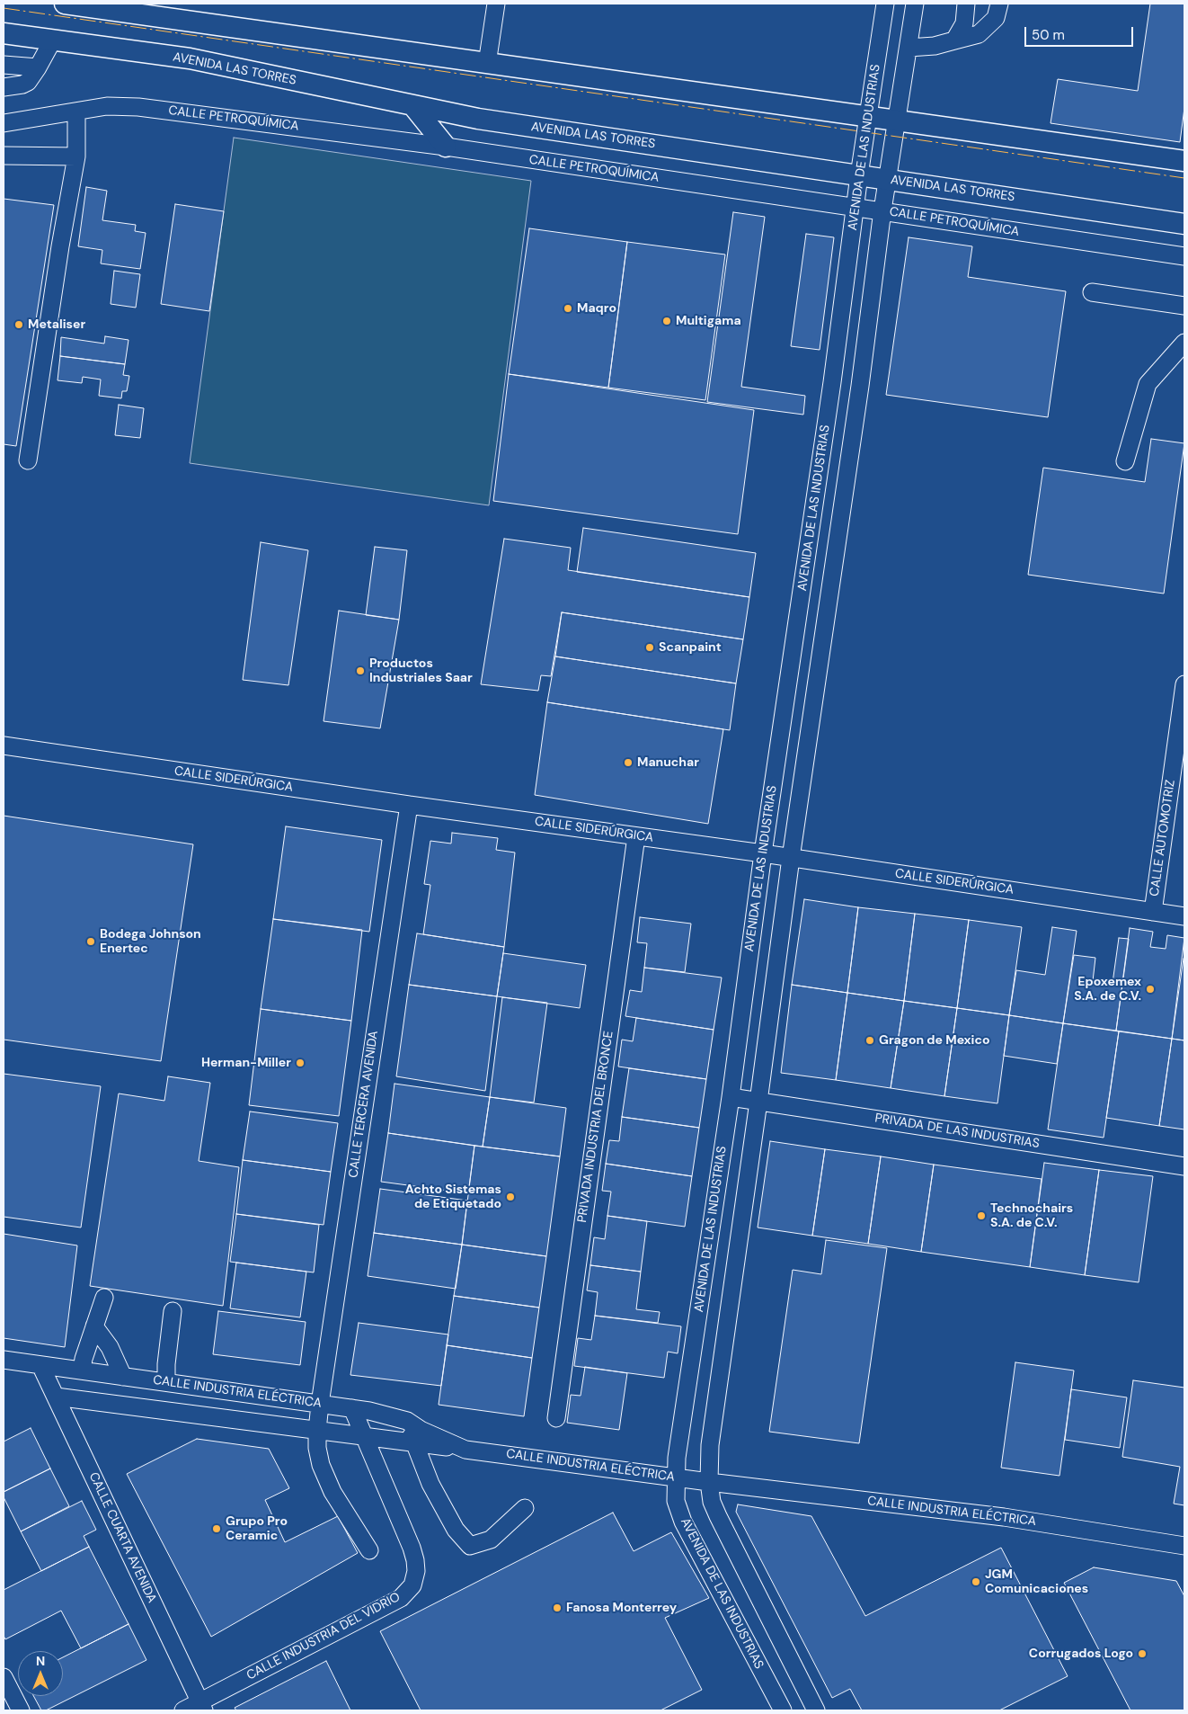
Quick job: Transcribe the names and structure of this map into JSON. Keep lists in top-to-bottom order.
{
  "streets": {
    "main road": ["AVENIDA LAS TORRES"],
    "street": [
      "CALLE PETROQUÍMICA",
      "AVENIDA DE LAS INDUSTRIAS",
      "CALLE SIDERÚRGICA",
      "CALLE AUTOMOTRIZ",
      "CALLE TERCERA AVENIDA",
      "PRIVADA INDUSTRIA DEL BRONCE",
      "PRIVADA DE LAS INDUSTRIAS",
      "CALLE INDUSTRIA ELÉCTRICA",
      "CALLE CUARTA AVENIDA",
      "CALLE INDUSTRIA DEL VIDRIO"
    ]
  },
  "crossings": [
    ["AVENIDA LAS TORRES", "AVENIDA DE LAS INDUSTRIAS"],
    ["CALLE PETROQUÍMICA", "AVENIDA DE LAS INDUSTRIAS"],
    ["AVENIDA DE LAS INDUSTRIAS", "CALLE SIDERÚRGICA"],
    ["AVENIDA DE LAS INDUSTRIAS", "PRIVADA DE LAS INDUSTRIAS"],
    ["AVENIDA DE LAS INDUSTRIAS", "CALLE INDUSTRIA ELÉCTRICA"],
    ["CALLE SIDERÚRGICA", "CALLE AUTOMOTRIZ"],
    ["CALLE SIDERÚRGICA", "CALLE TERCERA AVENIDA"],
    ["CALLE SIDERÚRGICA", "PRIVADA INDUSTRIA DEL BRONCE"],
    ["CALLE TERCERA AVENIDA", "CALLE INDUSTRIA ELÉCTRICA"],
    ["CALLE INDUSTRIA ELÉCTRICA", "CALLE CUARTA AVENIDA"],
    ["CALLE INDUSTRIA ELÉCTRICA", "CALLE INDUSTRIA DEL VIDRIO"],
    ["CALLE CUARTA AVENIDA", "CALLE INDUSTRIA DEL VIDRIO"]
  ],
  "places": [
    "Maqro",
    "Multigama",
    "Metaliser",
    "Scanpaint",
    "Productos Industriales Saar",
    "Manuchar",
    "Bodega Johnson Enertec",
    "Epoxemex S.A. de C.V.",
    "Gragon de Mexico",
    "Herman-Miller",
    "Achto Sistemas de Etiquetado",
    "Technochairs S.A. de C.V.",
    "Grupo Pro Ceramic",
    "JGM Comunicaciones",
    "Fanosa Monterrey",
    "Corrugados Logo"
  ],
  "scale_bar": "50 m",
  "north": "top"
}
